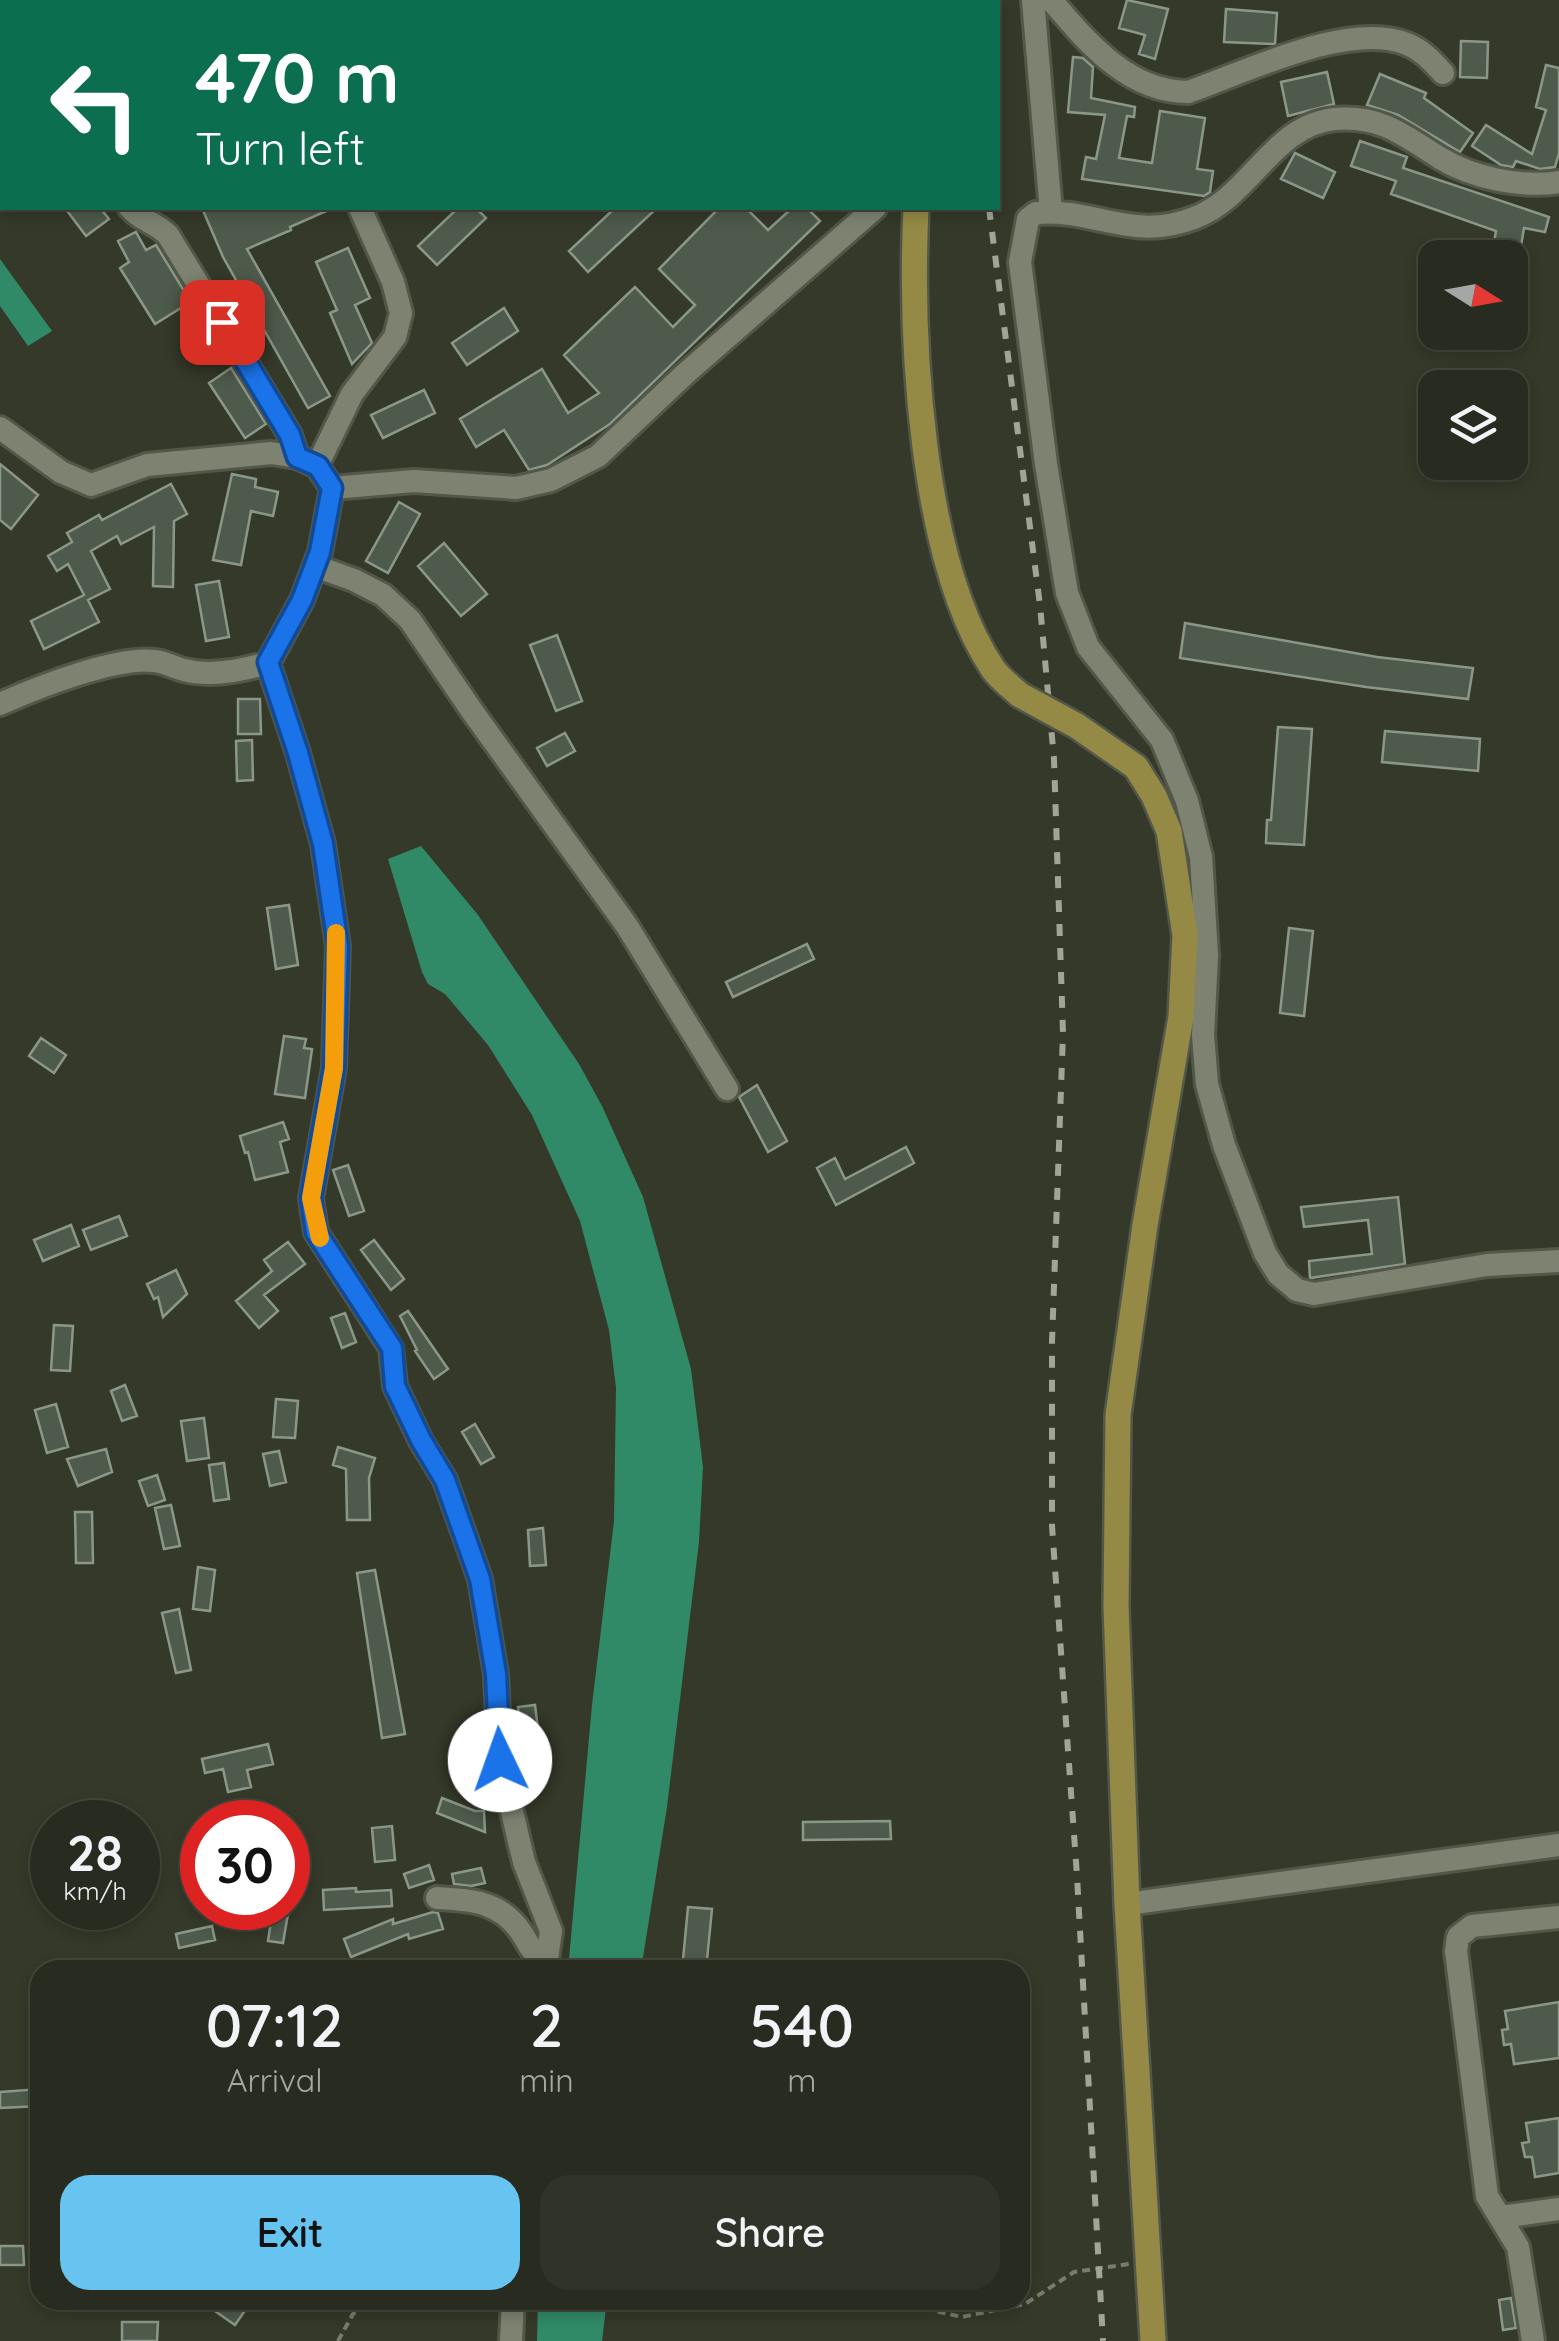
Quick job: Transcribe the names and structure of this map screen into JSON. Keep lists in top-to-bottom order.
{
  "north": "right",
  "page": {
    "turn": ["470 m", "Turn left"],
    "speed": "28 km/h",
    "limit": "30",
    "eta": [
      "07:12",
      "Arrival",
      "2",
      "min",
      "540",
      "m"
    ],
    "buttons": ["Exit", "Share"]
  }
}
